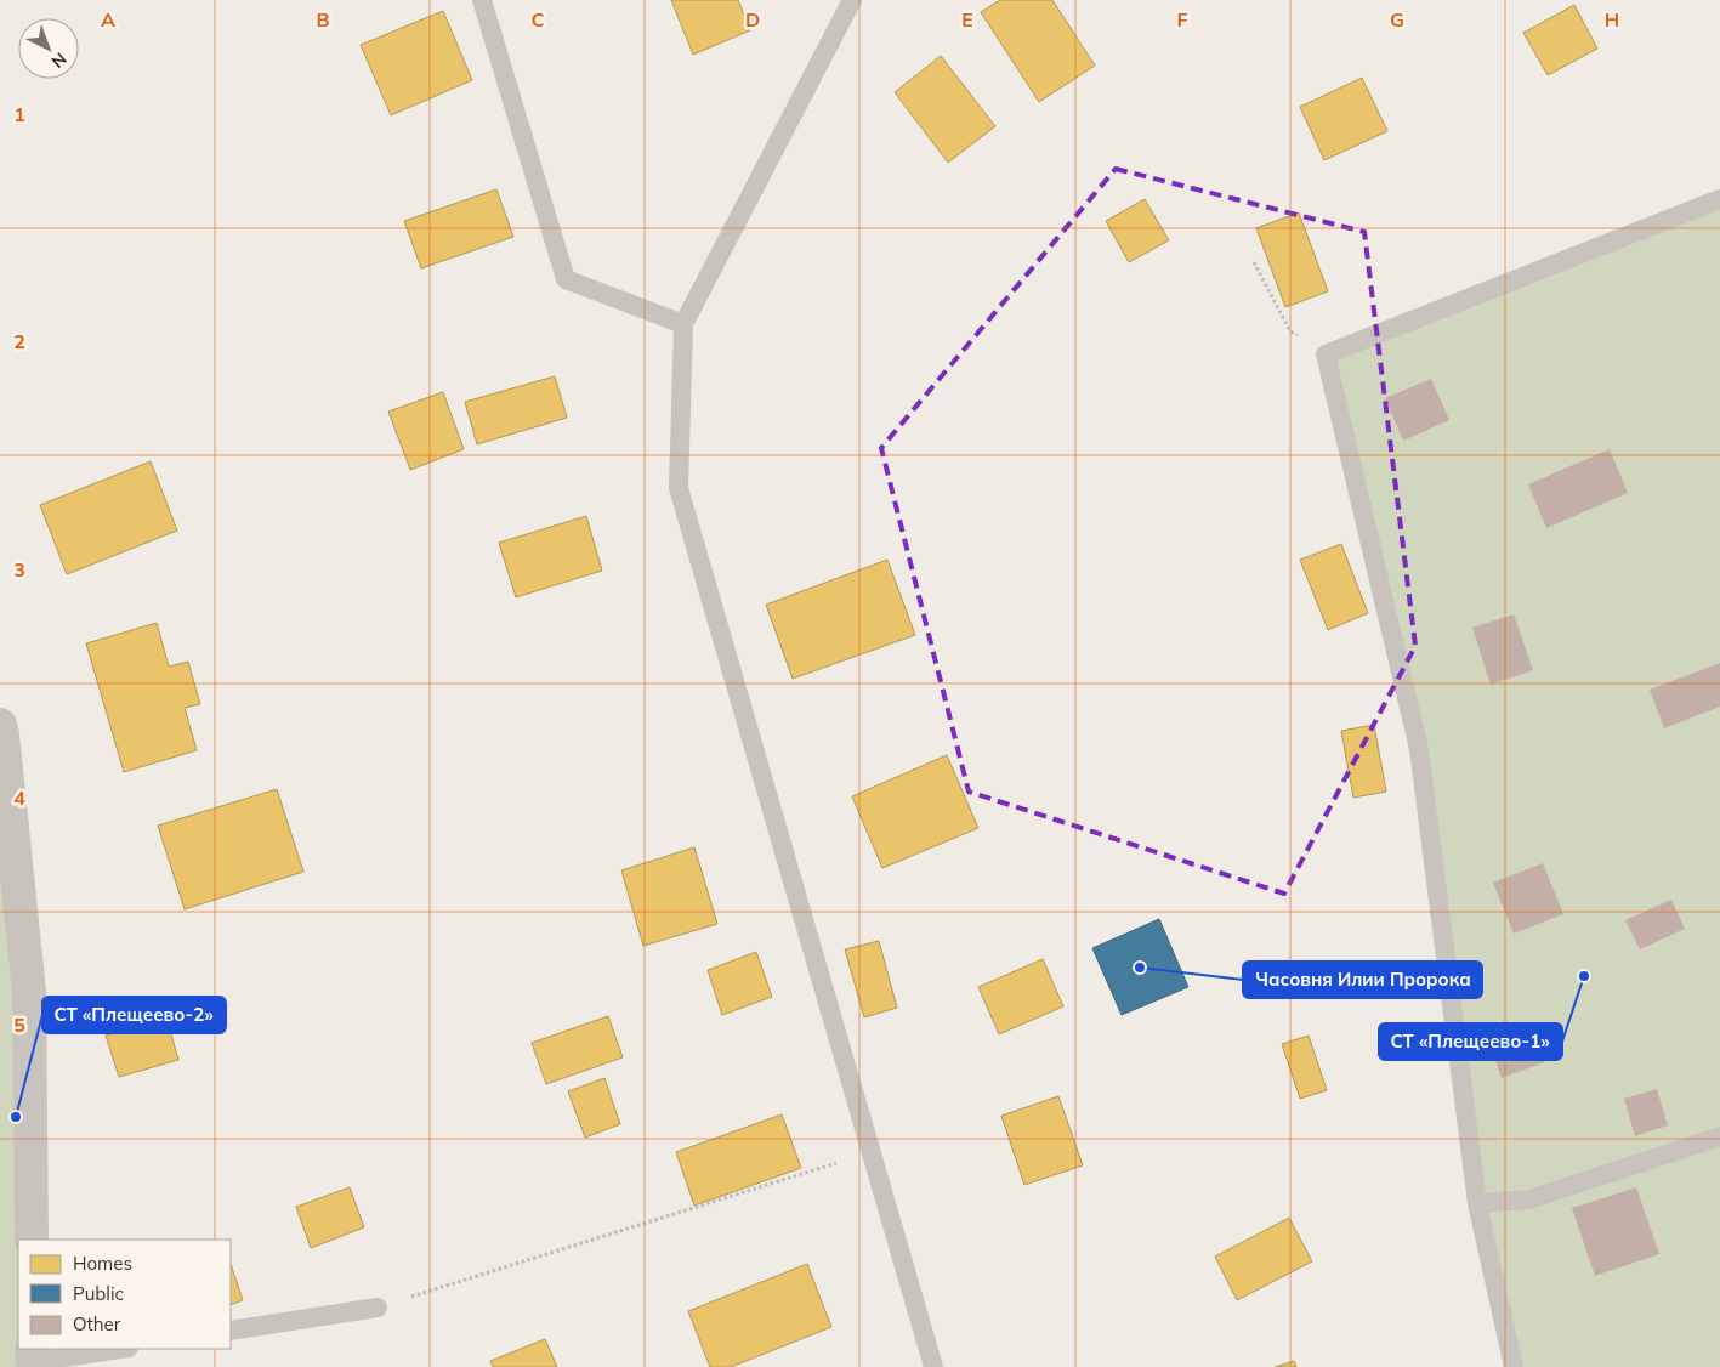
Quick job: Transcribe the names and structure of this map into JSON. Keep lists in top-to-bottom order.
{
  "places": ["Часовня Илии Пророка", "СТ «Плещеево-1»", "СТ «Плещеево-2»"],
  "legend": ["Homes", "Public", "Other"],
  "north": "bottom right",
  "grid": {
    "columns": [
      "A",
      "B",
      "C",
      "D",
      "E",
      "F",
      "G",
      "H"
    ],
    "rows": [
      "1",
      "2",
      "3",
      "4",
      "5"
    ]
  }
}
